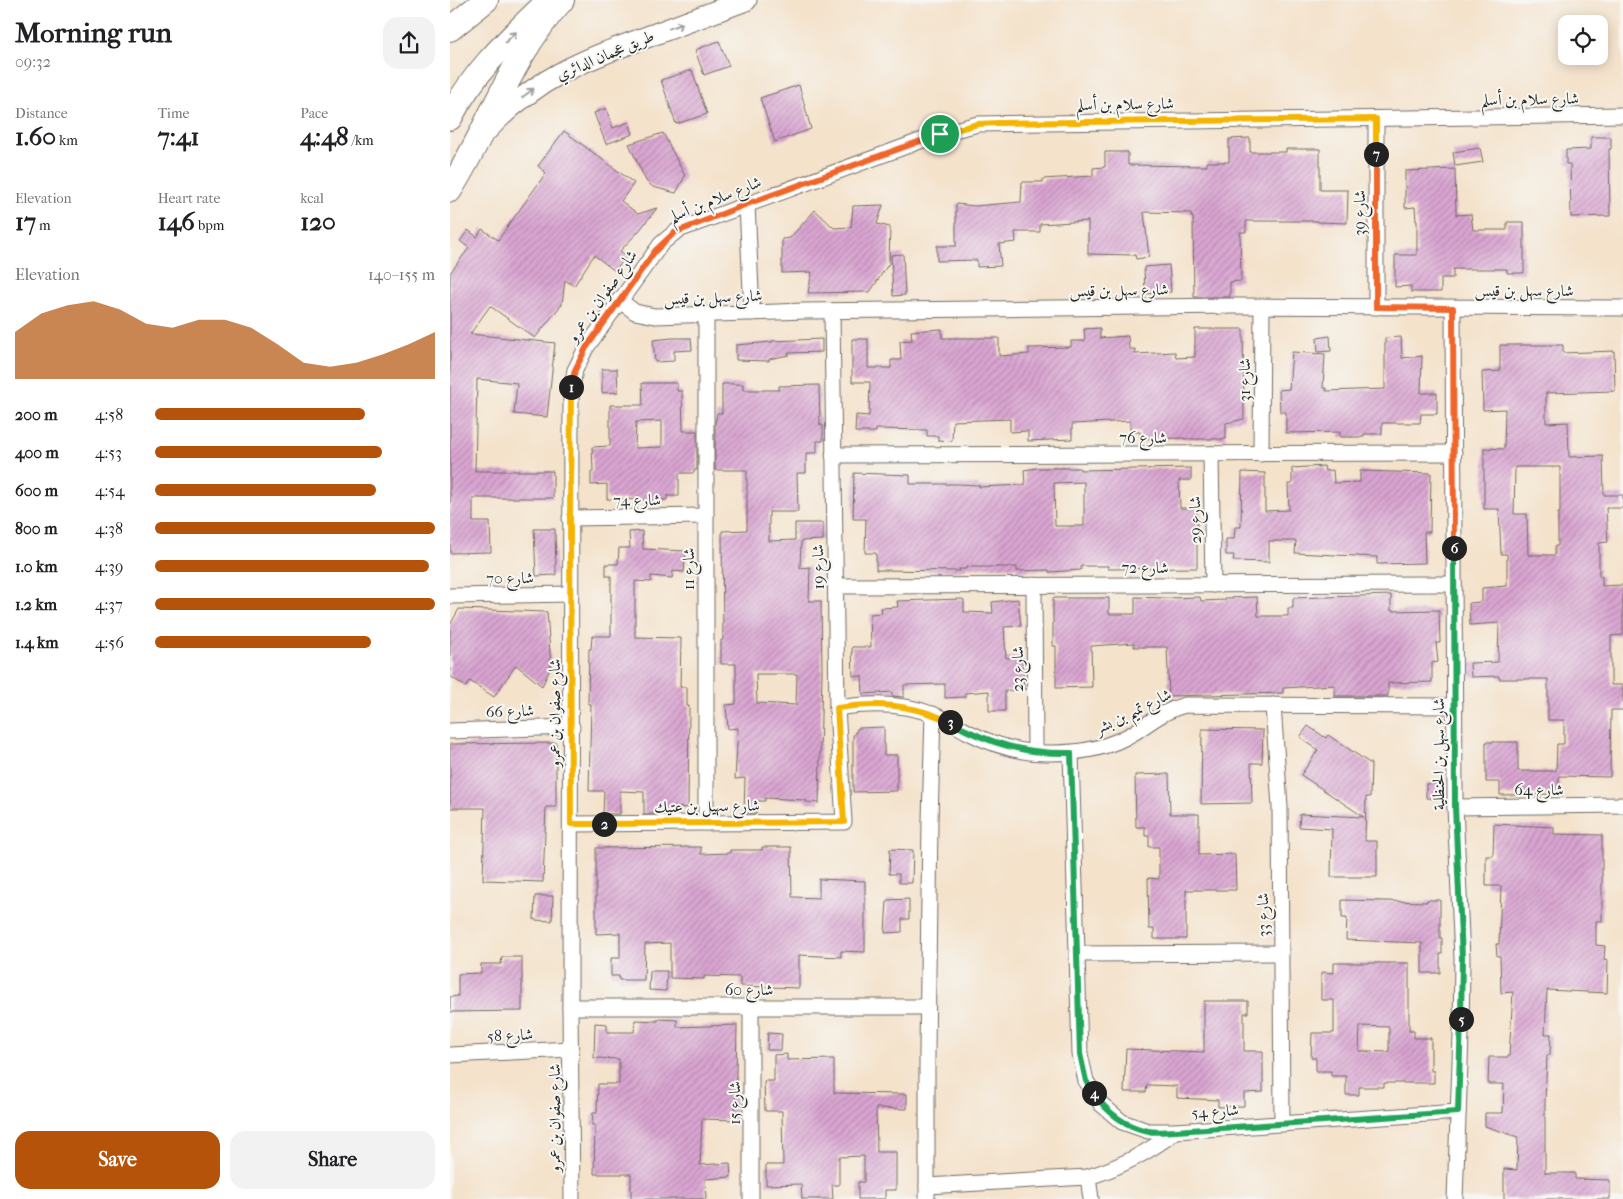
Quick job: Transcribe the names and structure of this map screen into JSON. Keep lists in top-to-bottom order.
{
  "streets": {
    "main road": ["طريق عجمان الدائري"],
    "street": [
      "شارع سلام بن أسلم",
      "شارع 39",
      "شارع سهل بن قيس",
      "شارع صفوان بن عمرو",
      "شارع 31",
      "شارع 76",
      "شارع 74",
      "شارع 29",
      "شارع 19",
      "شارع 72",
      "شارع 11",
      "شارع 70",
      "شارع 23",
      "شارع 66",
      "شارع تميم بن بشر",
      "شارع سهل بن الحنظلية",
      "شارع 64",
      "شارع سهيل بن عتيك",
      "شارع 33",
      "شارع 60",
      "شارع 58",
      "شارع 15",
      "شارع 54"
    ]
  },
  "crossings": [
    ["شارع سلام بن أسلم", "شارع 39"],
    ["شارع سلام بن أسلم", "شارع صفوان بن عمرو"],
    ["شارع 39", "شارع سهل بن قيس"],
    ["شارع سهل بن قيس", "شارع صفوان بن عمرو"],
    ["شارع سهل بن قيس", "شارع 31"],
    ["شارع سهل بن قيس", "شارع 19"],
    ["شارع سهل بن قيس", "شارع 11"],
    ["شارع سهل بن قيس", "شارع سهل بن الحنظلية"],
    ["شارع صفوان بن عمرو", "شارع 74"],
    ["شارع صفوان بن عمرو", "شارع 70"],
    ["شارع صفوان بن عمرو", "شارع 66"],
    ["شارع صفوان بن عمرو", "شارع سهيل بن عتيك"],
    ["شارع صفوان بن عمرو", "شارع 60"],
    ["شارع صفوان بن عمرو", "شارع 58"],
    ["شارع 31", "شارع 76"],
    ["شارع 76", "شارع 29"],
    ["شارع 76", "شارع 19"],
    ["شارع 76", "شارع سهل بن الحنظلية"],
    ["شارع 74", "شارع 11"],
    ["شارع 29", "شارع 72"],
    ["شارع 19", "شارع 72"],
    ["شارع 19", "شارع تميم بن بشر"],
    ["شارع 19", "شارع سهيل بن عتيك"],
    ["شارع 72", "شارع 23"],
    ["شارع 72", "شارع سهل بن الحنظلية"],
    ["شارع 11", "شارع سهيل بن عتيك"],
    ["شارع 23", "شارع تميم بن بشر"],
    ["شارع تميم بن بشر", "شارع سهل بن الحنظلية"],
    ["شارع تميم بن بشر", "شارع 33"],
    ["شارع سهل بن الحنظلية", "شارع 64"],
    ["شارع سهل بن الحنظلية", "شارع 54"],
    ["شارع 33", "شارع 54"],
    ["شارع 60", "شارع 15"]
  ],
  "page": {
    "heading": ["Morning run", "09:32"],
    "stats": [
      ["Distance", "1.60 km"],
      ["Time", "7:41"],
      ["Pace", "4:48 /km"],
      ["Elevation", "17 m"],
      ["Heart rate", "146 bpm"],
      ["kcal", "120"]
    ],
    "pins": [
      "7",
      "1",
      "6",
      "3",
      "2",
      "5",
      "4"
    ],
    "chart": ["Elevation", "140–155 m"],
    "list": [
      {
        "name": "200 m",
        "note": "4:58"
      },
      {
        "name": "400 m",
        "note": "4:53"
      },
      {
        "name": "600 m",
        "note": "4:54"
      },
      {
        "name": "800 m",
        "note": "4:38"
      },
      {
        "name": "1.0 km",
        "note": "4:39"
      },
      {
        "name": "1.2 km",
        "note": "4:37"
      },
      {
        "name": "1.4 km",
        "note": "4:56"
      }
    ],
    "buttons": ["Save", "Share"]
  }
}
